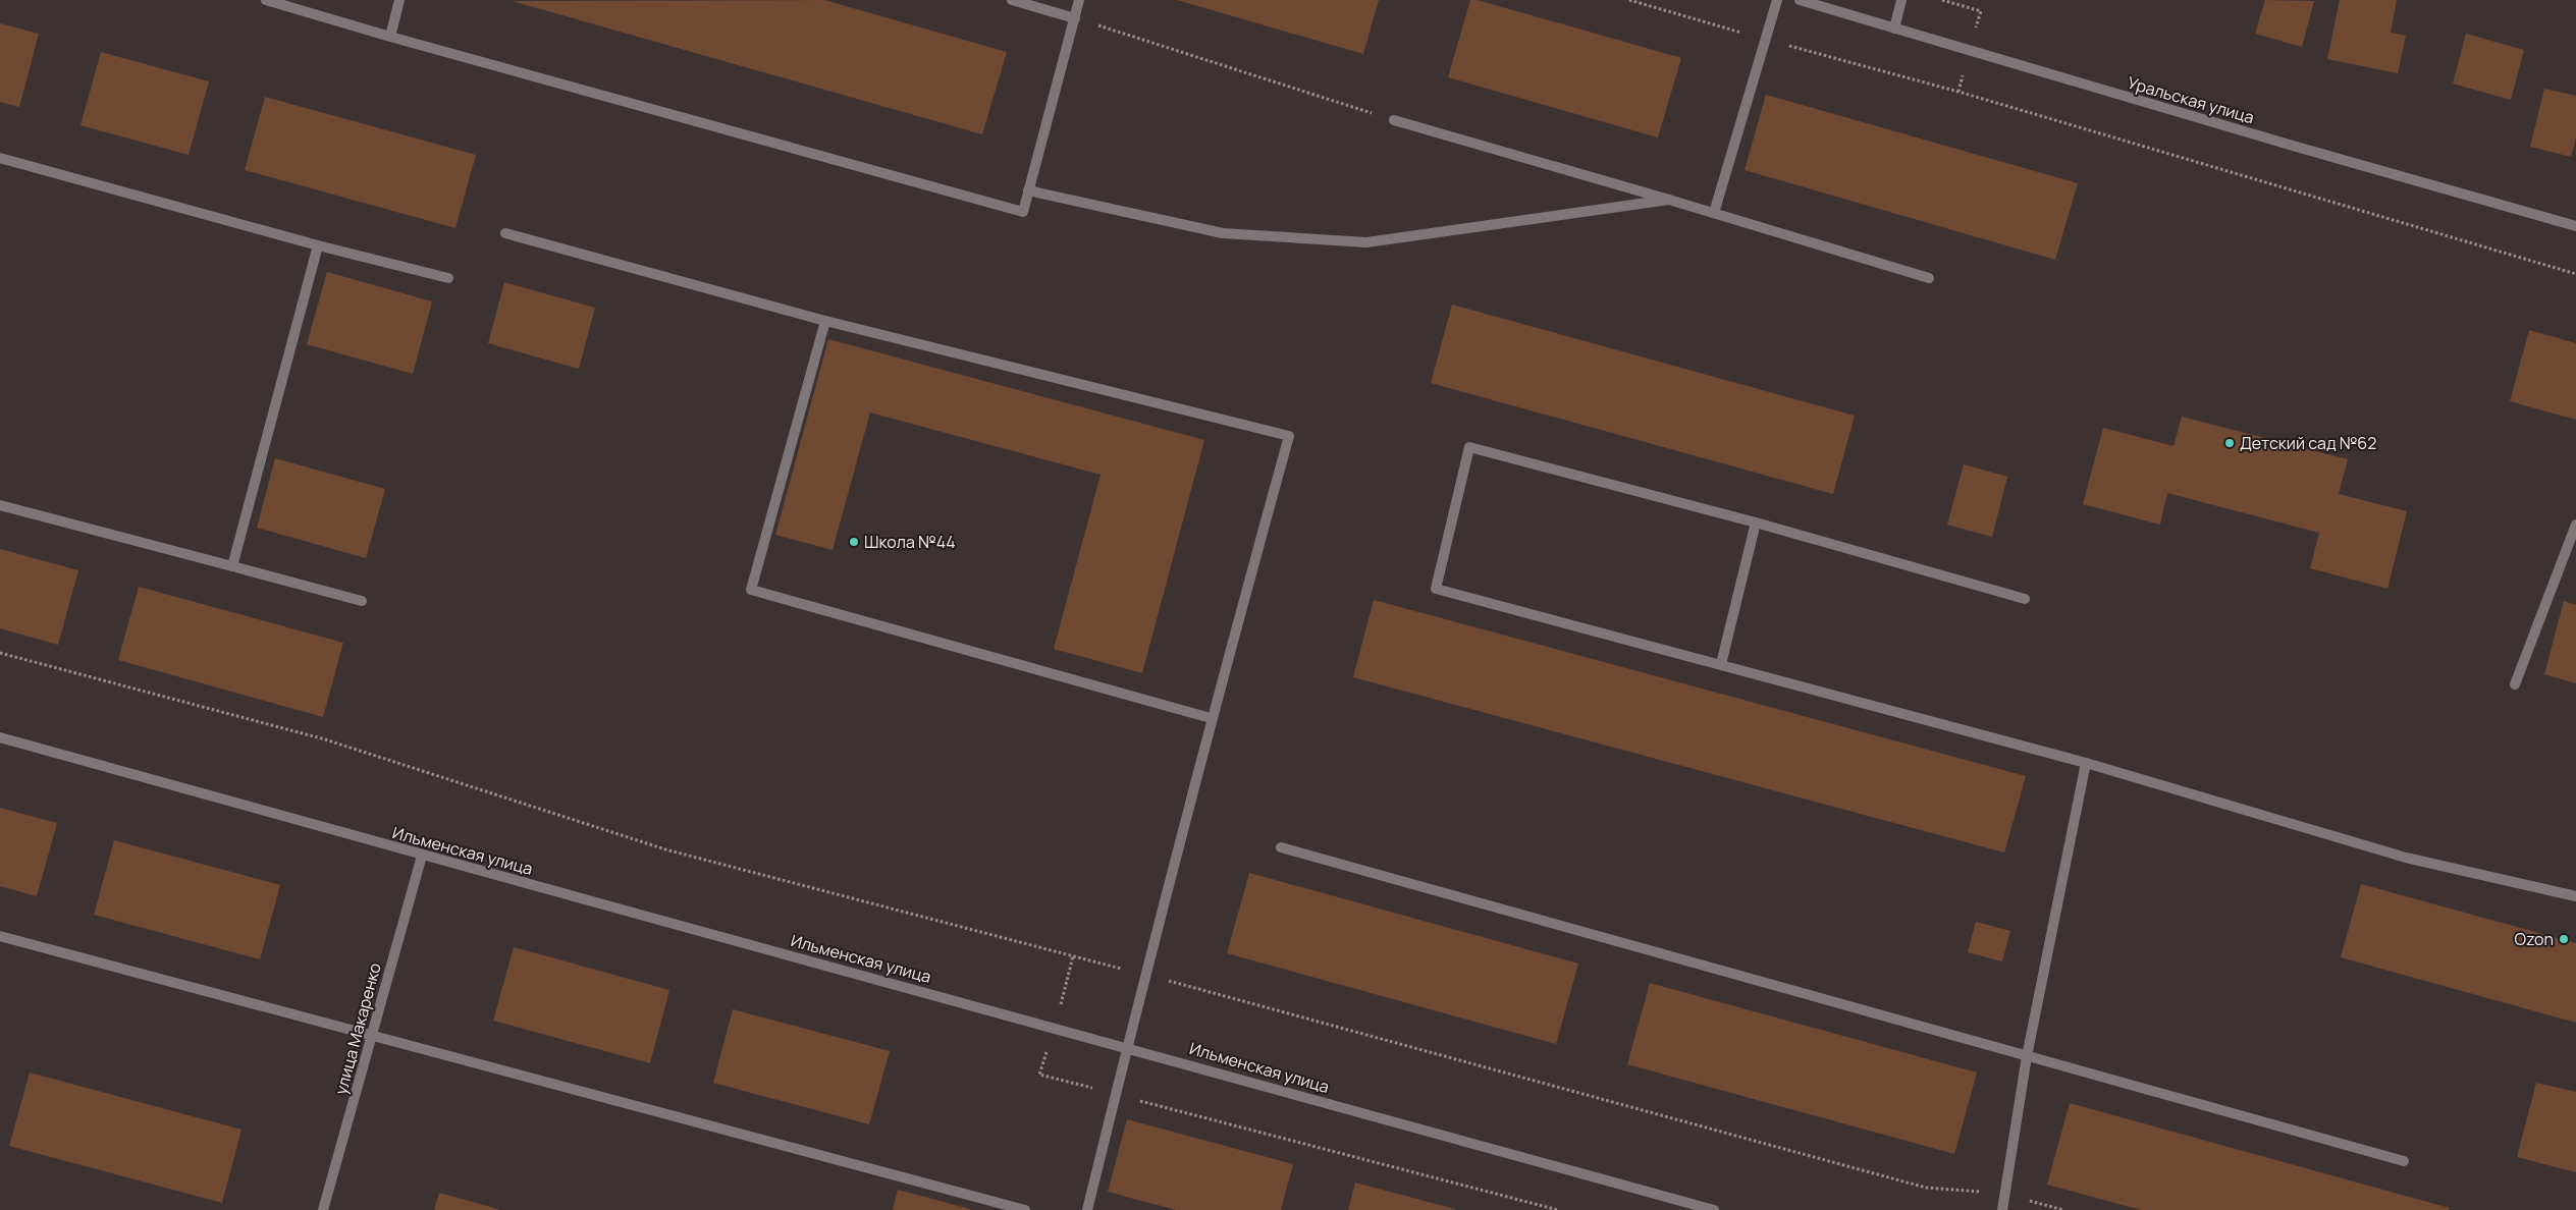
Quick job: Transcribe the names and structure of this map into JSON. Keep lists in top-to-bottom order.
{
  "streets": {
    "street": ["Уральская улица", "Ильменская улица", "улица Макаренко"]
  },
  "crossings": [
    ["Ильменская улица", "улица Макаренко"]
  ],
  "places": ["Детский сад №62", "Школа №44", "Ozon"]
}
